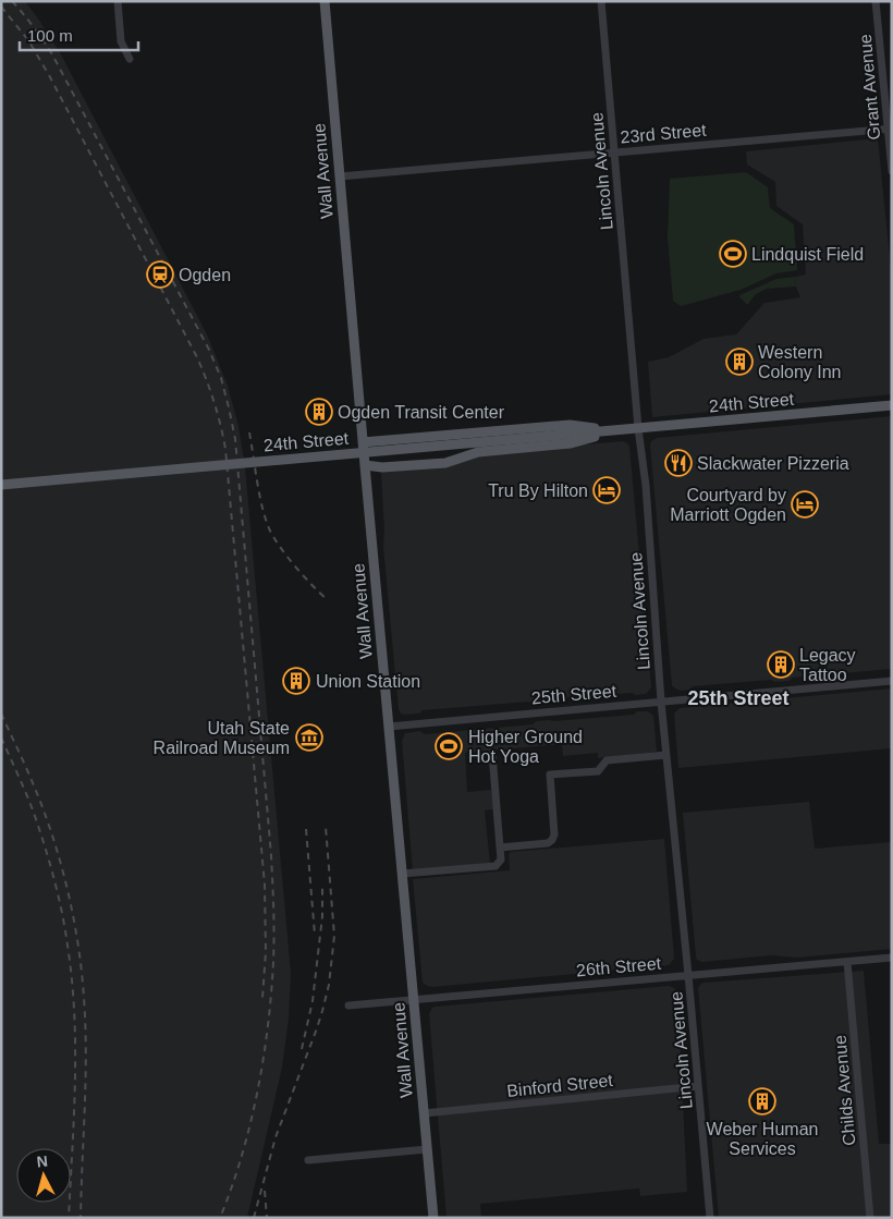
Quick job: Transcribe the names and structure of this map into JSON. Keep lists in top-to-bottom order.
{
  "streets": {
    "main road": ["Wall Avenue", "24th Street"],
    "street": [
      "Grant Avenue",
      "23rd Street",
      "Lincoln Avenue",
      "25th Street",
      "26th Street",
      "Binford Street",
      "Childs Avenue"
    ]
  },
  "crossings": [
    ["Grant Avenue", "23rd Street"],
    ["23rd Street", "Wall Avenue"],
    ["23rd Street", "Lincoln Avenue"],
    ["Wall Avenue", "24th Street"],
    ["Wall Avenue", "25th Street"],
    ["Wall Avenue", "26th Street"],
    ["Wall Avenue", "Binford Street"],
    ["Lincoln Avenue", "24th Street"],
    ["Lincoln Avenue", "25th Street"],
    ["Lincoln Avenue", "26th Street"],
    ["Lincoln Avenue", "Binford Street"],
    ["26th Street", "Childs Avenue"]
  ],
  "districts": ["25th Street"],
  "places": {
    "sports": ["Lindquist Field", "Higher Ground Hot Yoga"],
    "station": ["Ogden"],
    "building": [
      "Western Colony Inn",
      "Ogden Transit Center",
      "Legacy Tattoo",
      "Union Station",
      "Weber Human Services"
    ],
    "restaurant": ["Slackwater Pizzeria"],
    "hotel": ["Tru By Hilton", "Courtyard by Marriott Ogden"],
    "museum": ["Utah State Railroad Museum"]
  },
  "scale_bar": "100 m",
  "north": "top"
}
